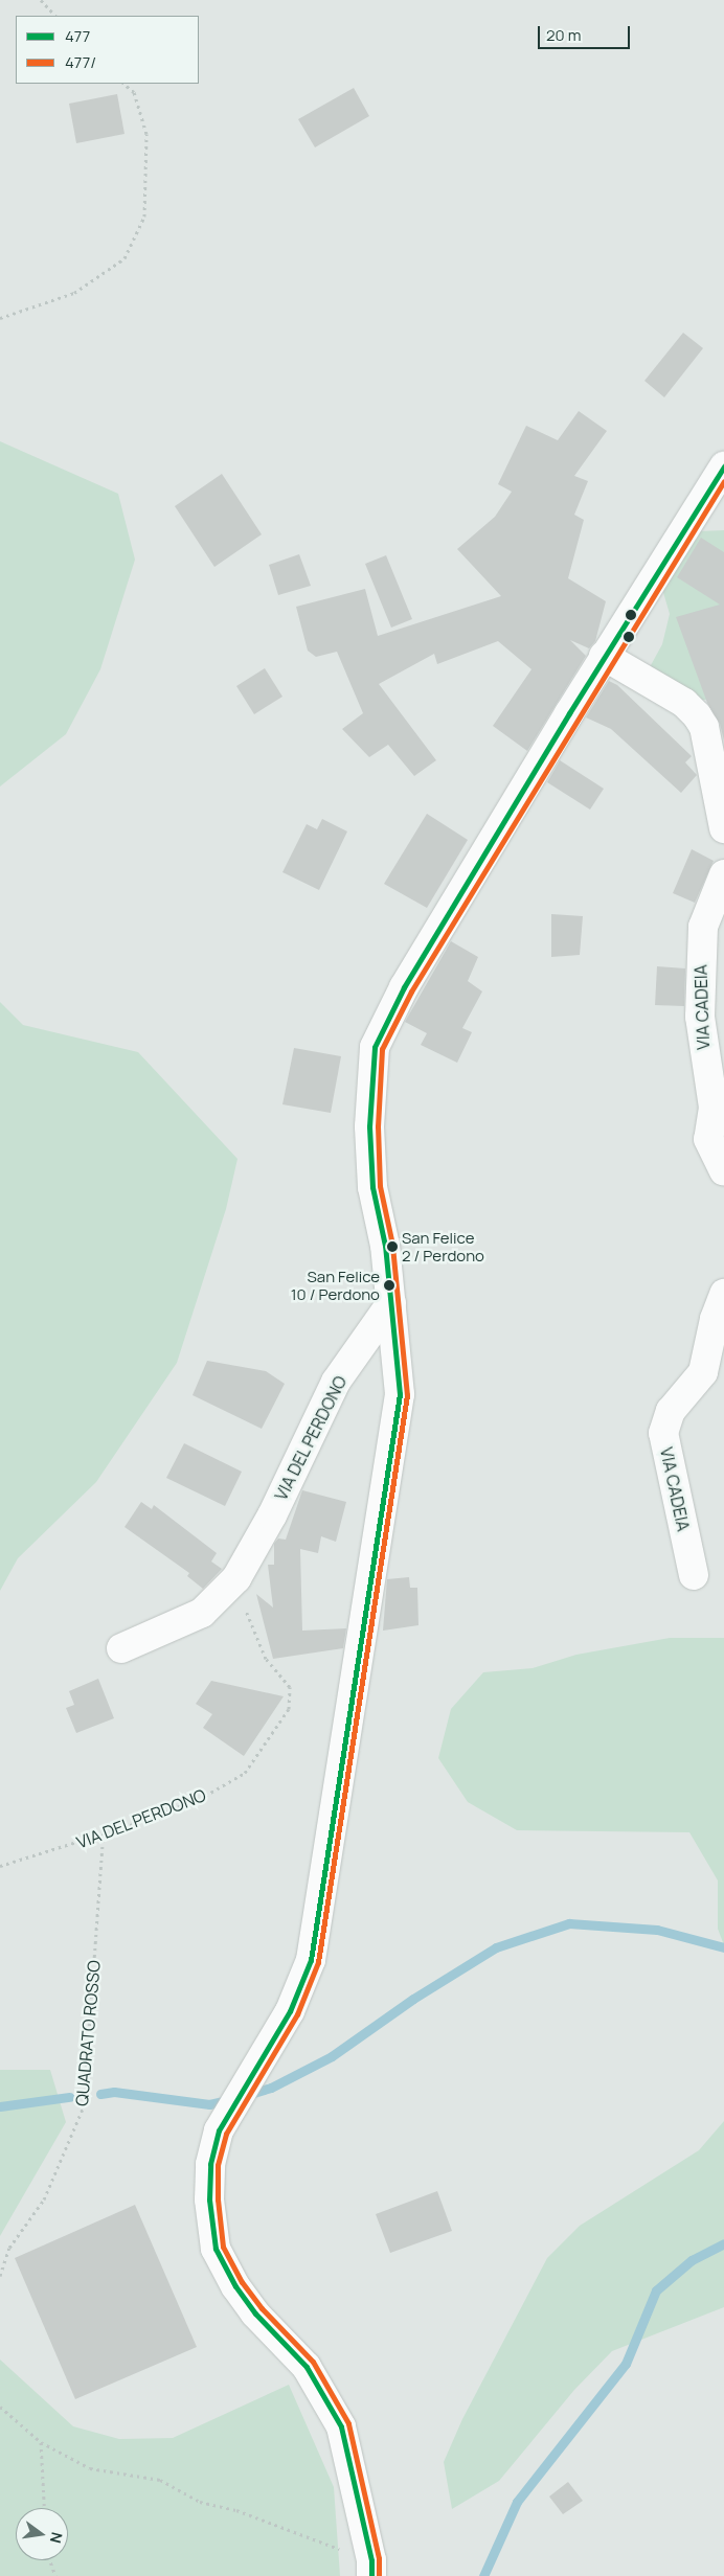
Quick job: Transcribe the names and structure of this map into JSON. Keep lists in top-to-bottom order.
{
  "streets": {
    "street": ["VIA CADEIA", "VIA DEL PERDONO"],
    "path": ["QUADRATO ROSSO"]
  },
  "crossings": [
    ["VIA DEL PERDONO", "QUADRATO ROSSO"]
  ],
  "places": ["San Felice 2 / Perdono", "San Felice 10 / Perdono"],
  "lines": ["transit line 477", "transit line 477/"],
  "legend": ["477", "477/"],
  "scale_bar": "20 m",
  "north": "right"
}
